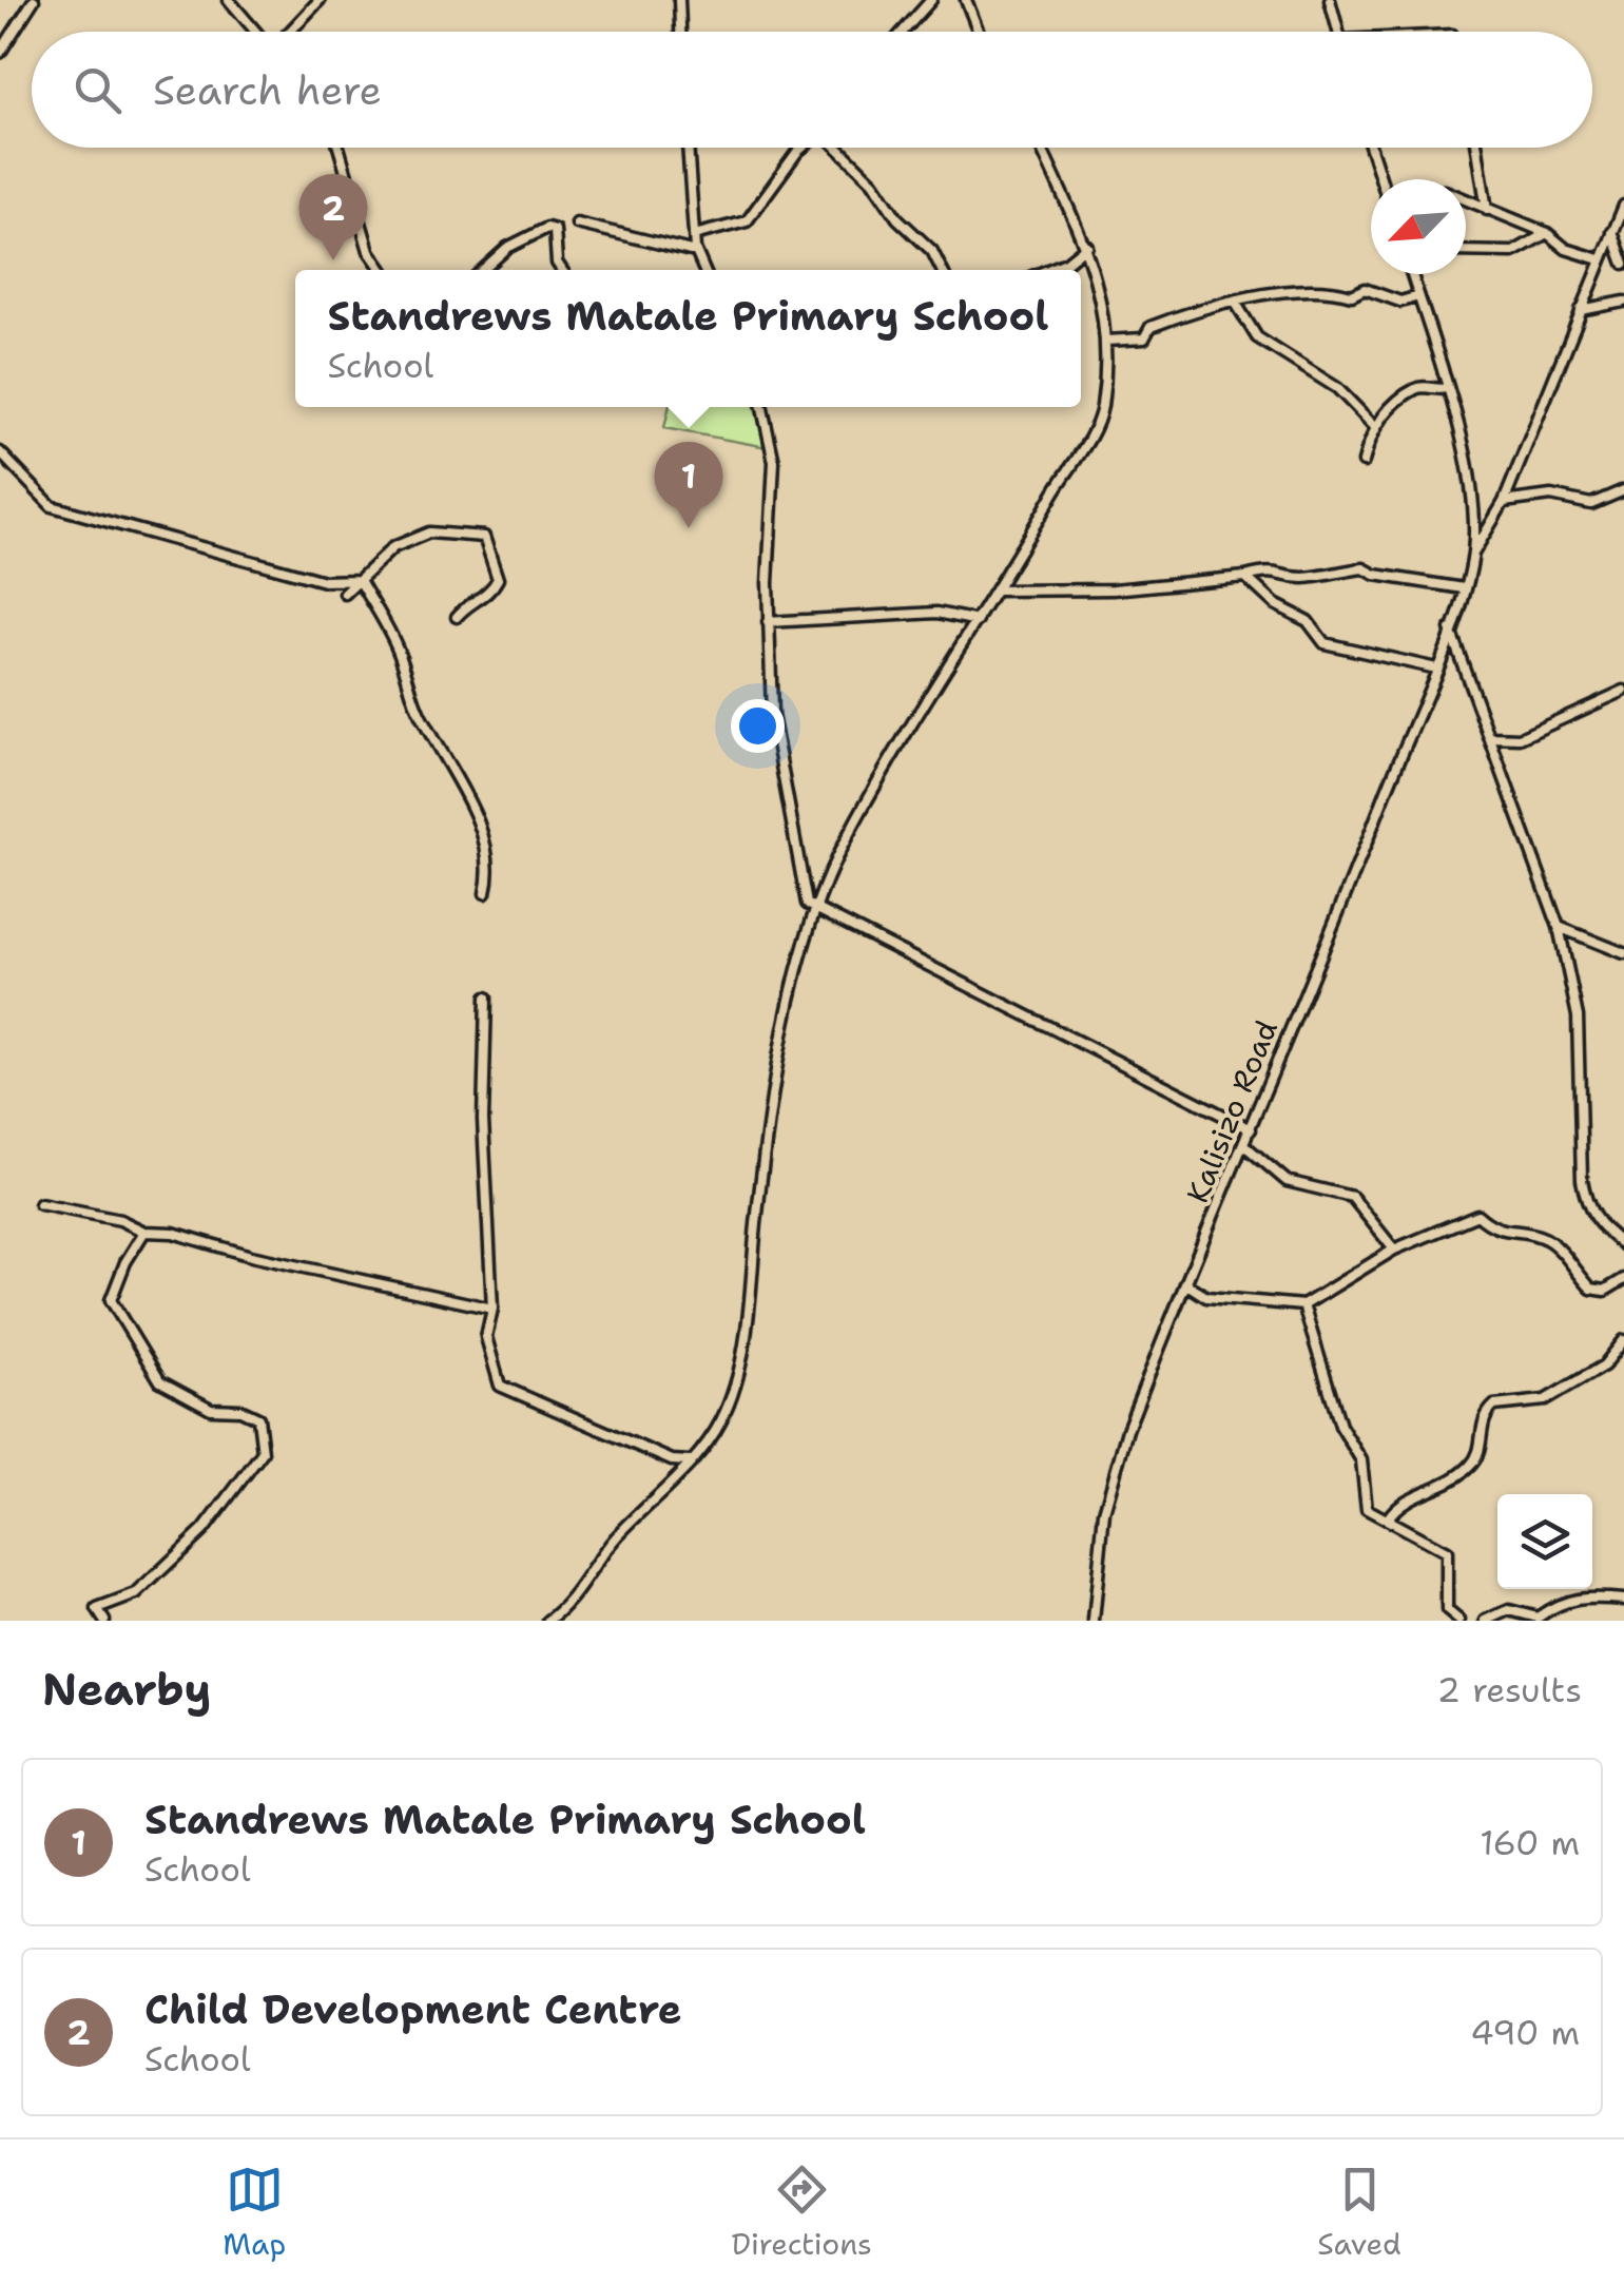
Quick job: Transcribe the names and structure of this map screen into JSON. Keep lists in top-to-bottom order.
{
  "streets": {
    "street": ["Kalisizo Road"]
  },
  "north": "bottom left",
  "page": {
    "search": "Search here",
    "pins": ["2", "1"],
    "popup": ["Standrews Matale Primary School", "School"],
    "heading": ["Nearby", "2 results"],
    "list": [
      {
        "mark": "1",
        "name": "Standrews Matale Primary School",
        "note": "School",
        "value": "160 m"
      },
      {
        "mark": "2",
        "name": "Child Development Centre",
        "note": "School",
        "value": "490 m"
      }
    ],
    "nav": ["Map", "Directions", "Saved"]
  }
}
